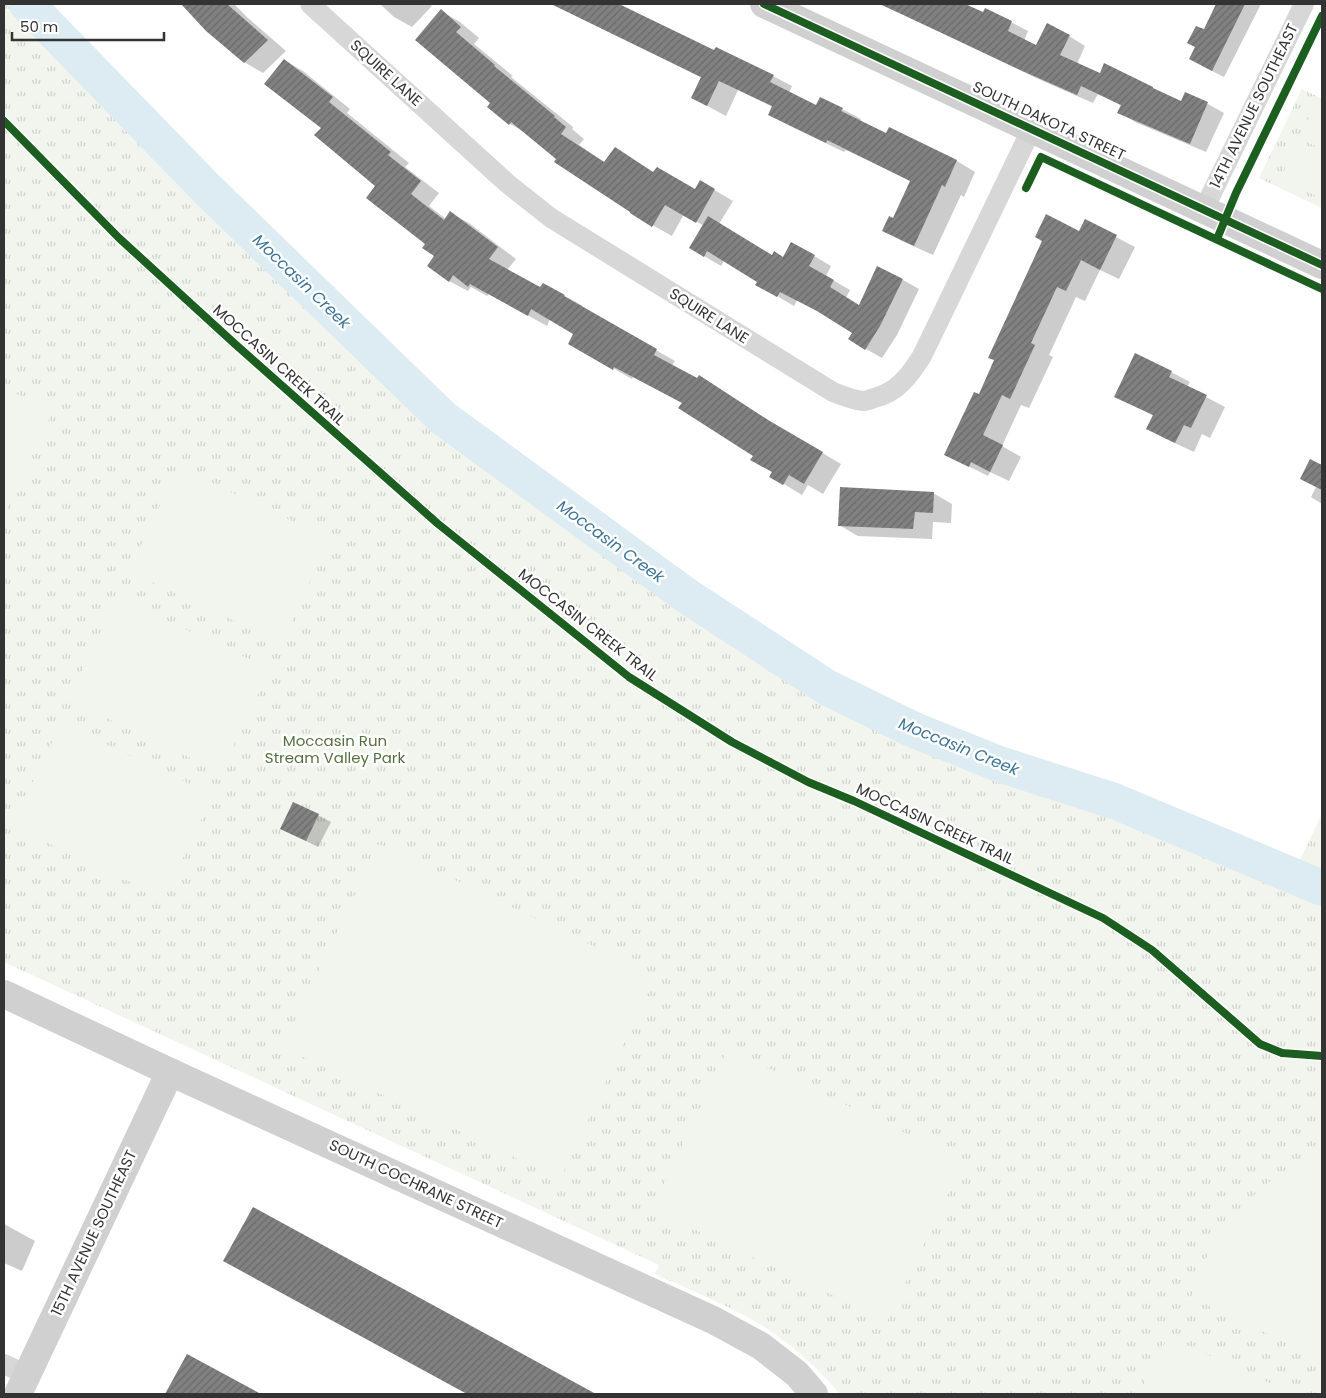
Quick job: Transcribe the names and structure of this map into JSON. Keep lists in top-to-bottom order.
{
  "streets": {
    "street": [
      "SQUIRE LANE",
      "14TH AVENUE SOUTHEAST",
      "SOUTH DAKOTA STREET",
      "SOUTH COCHRANE STREET",
      "15TH AVENUE SOUTHEAST"
    ],
    "cycle path": ["MOCCASIN CREEK TRAIL"]
  },
  "crossings": [
    ["SQUIRE LANE", "SOUTH DAKOTA STREET"],
    ["14TH AVENUE SOUTHEAST", "SOUTH DAKOTA STREET"],
    ["SOUTH COCHRANE STREET", "15TH AVENUE SOUTHEAST"]
  ],
  "water": ["Moccasin Creek"],
  "parks": ["Moccasin Run Stream Valley Park"],
  "scale_bar": "50 m"
}
